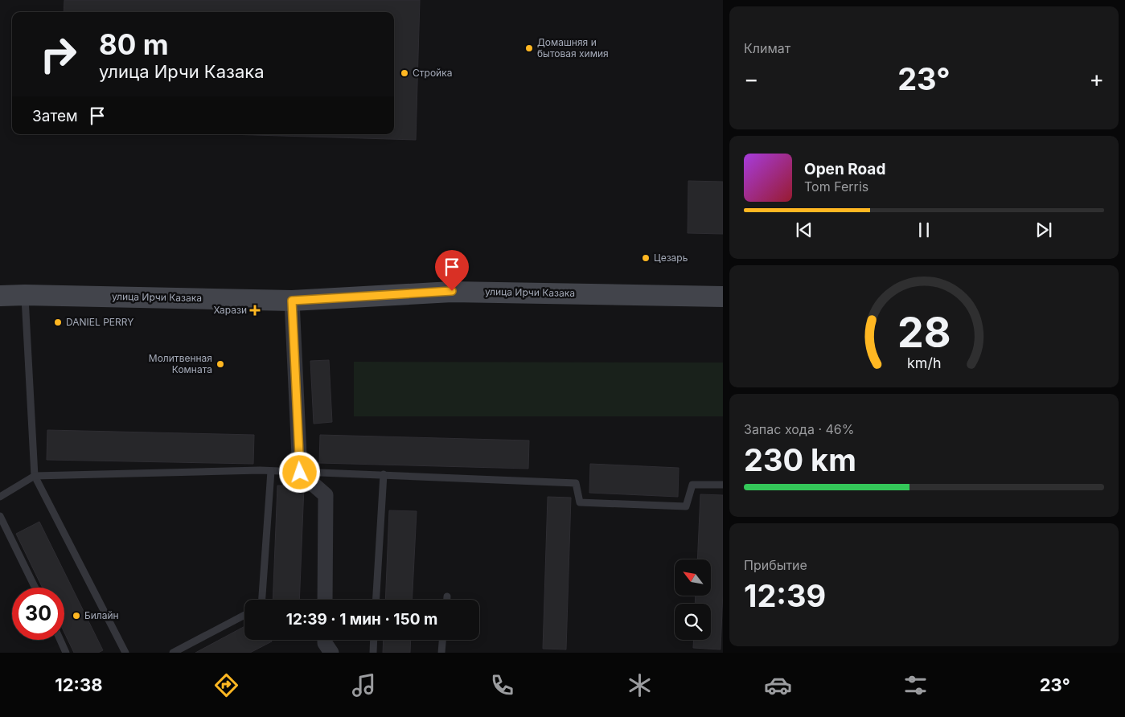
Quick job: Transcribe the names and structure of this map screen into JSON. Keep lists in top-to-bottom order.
{
  "streets": {
    "main road": ["улица Ирчи Казака"]
  },
  "places": {
    "other": [
      "Домашняя и бытовая химия",
      "Стройка",
      "Цезарь",
      "DANIEL PERRY",
      "Молитвенная Комната",
      "Билайн"
    ],
    "health": ["Харази"]
  },
  "north": "top left",
  "page": {
    "tile": [
      "Климат",
      ["Запас хода · 46%", "230 km"],
      ["Прибытие", "12:39"]
    ],
    "turn": ["80 m", "улица Ирчи Казака"],
    "heat": ["−", "23°", "+"],
    "then": "Затем",
    "song": ["Open Road", "Tom Ferris"],
    "limit": "30",
    "trip": "12:39 · 1 мин · 150 m",
    "tabs": ["12:38", "23°"],
    "gauge": ["28", "km/h"]
  }
}
